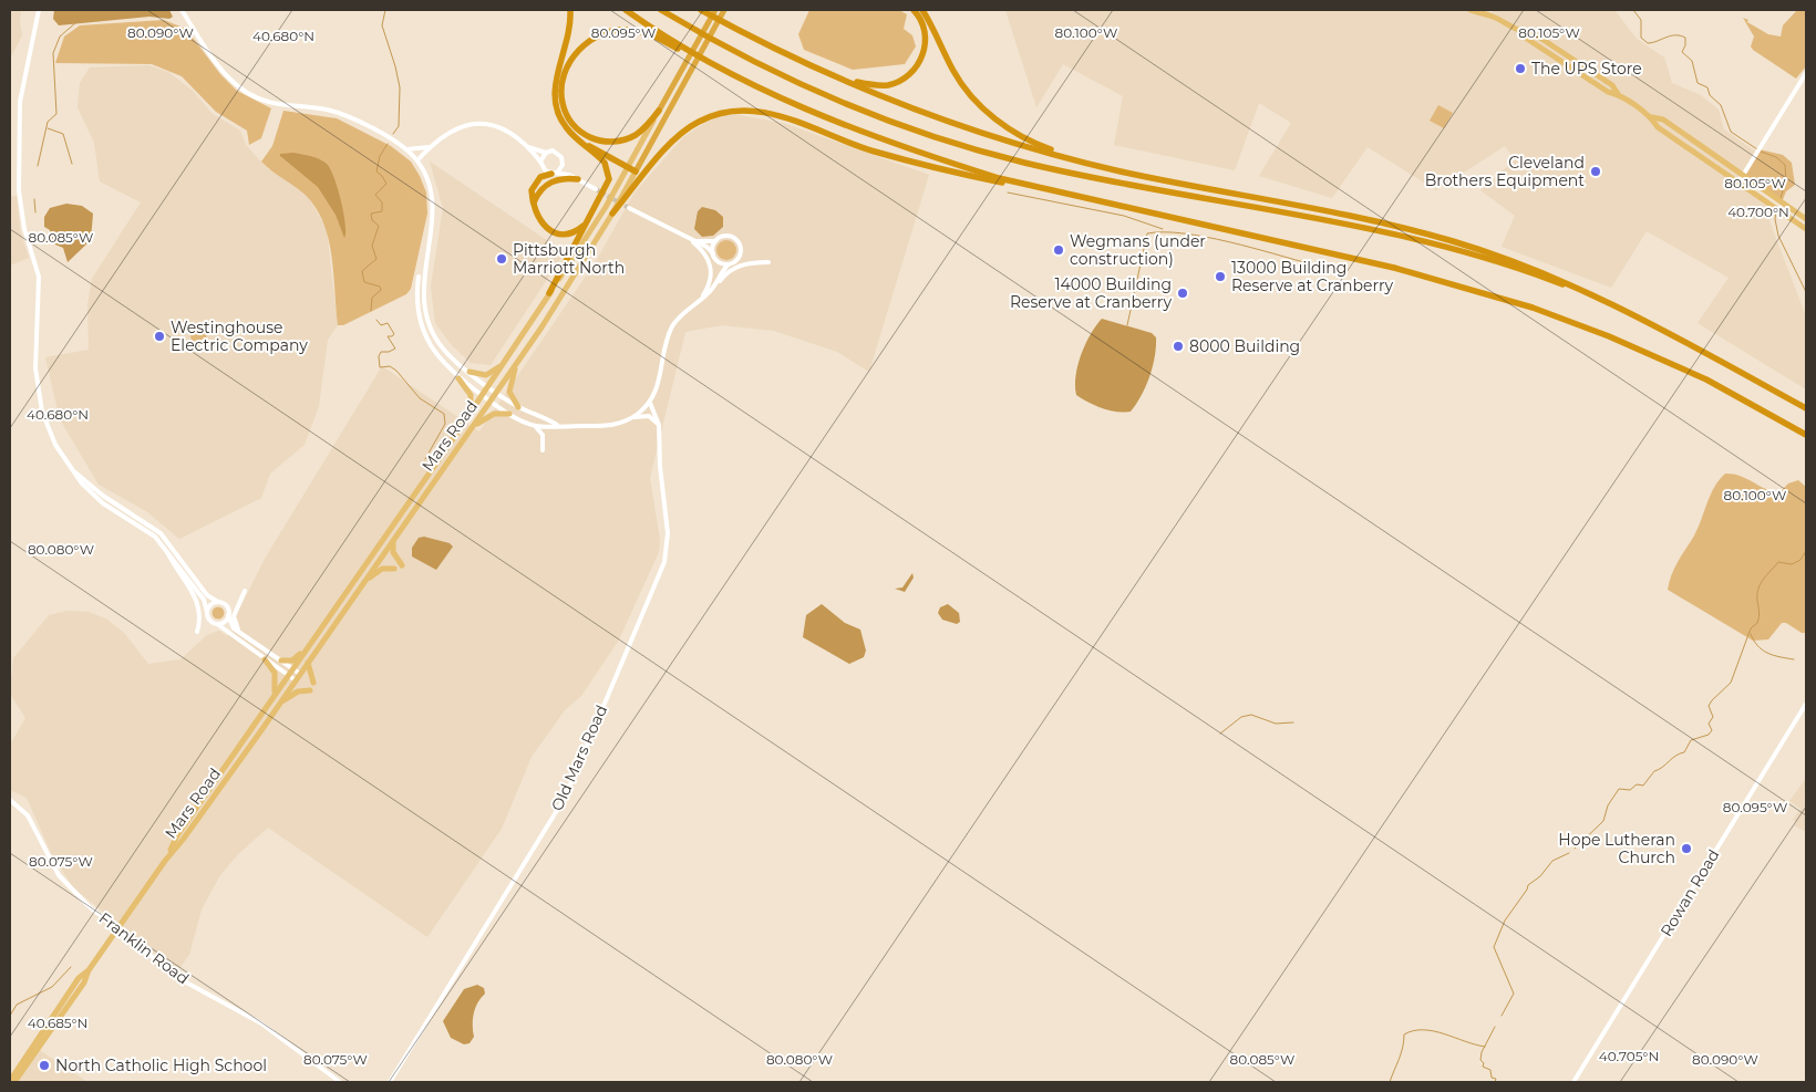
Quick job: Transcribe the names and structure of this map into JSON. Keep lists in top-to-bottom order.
{
  "streets": {
    "highway": ["Mars Road"],
    "street": ["Old Mars Road", "Rowan Road", "Franklin Road"]
  },
  "crossings": [
    ["Mars Road", "Franklin Road"]
  ],
  "places": [
    "The UPS Store",
    "Cleveland Brothers Equipment",
    "Wegmans (under construction)",
    "Pittsburgh Marriott North",
    "13000 Building Reserve at Cranberry",
    "14000 Building Reserve at Cranberry",
    "Westinghouse Electric Company",
    "8000 Building",
    "Hope Lutheran Church",
    "North Catholic High School"
  ],
  "coordinates": [
    "80.100°W",
    "80.090°W",
    "80.095°W",
    "80.105°W",
    "40.680°N",
    "40.700°N",
    "80.085°W",
    "80.080°W",
    "80.075°W",
    "40.685°N",
    "40.705°N"
  ]
}
